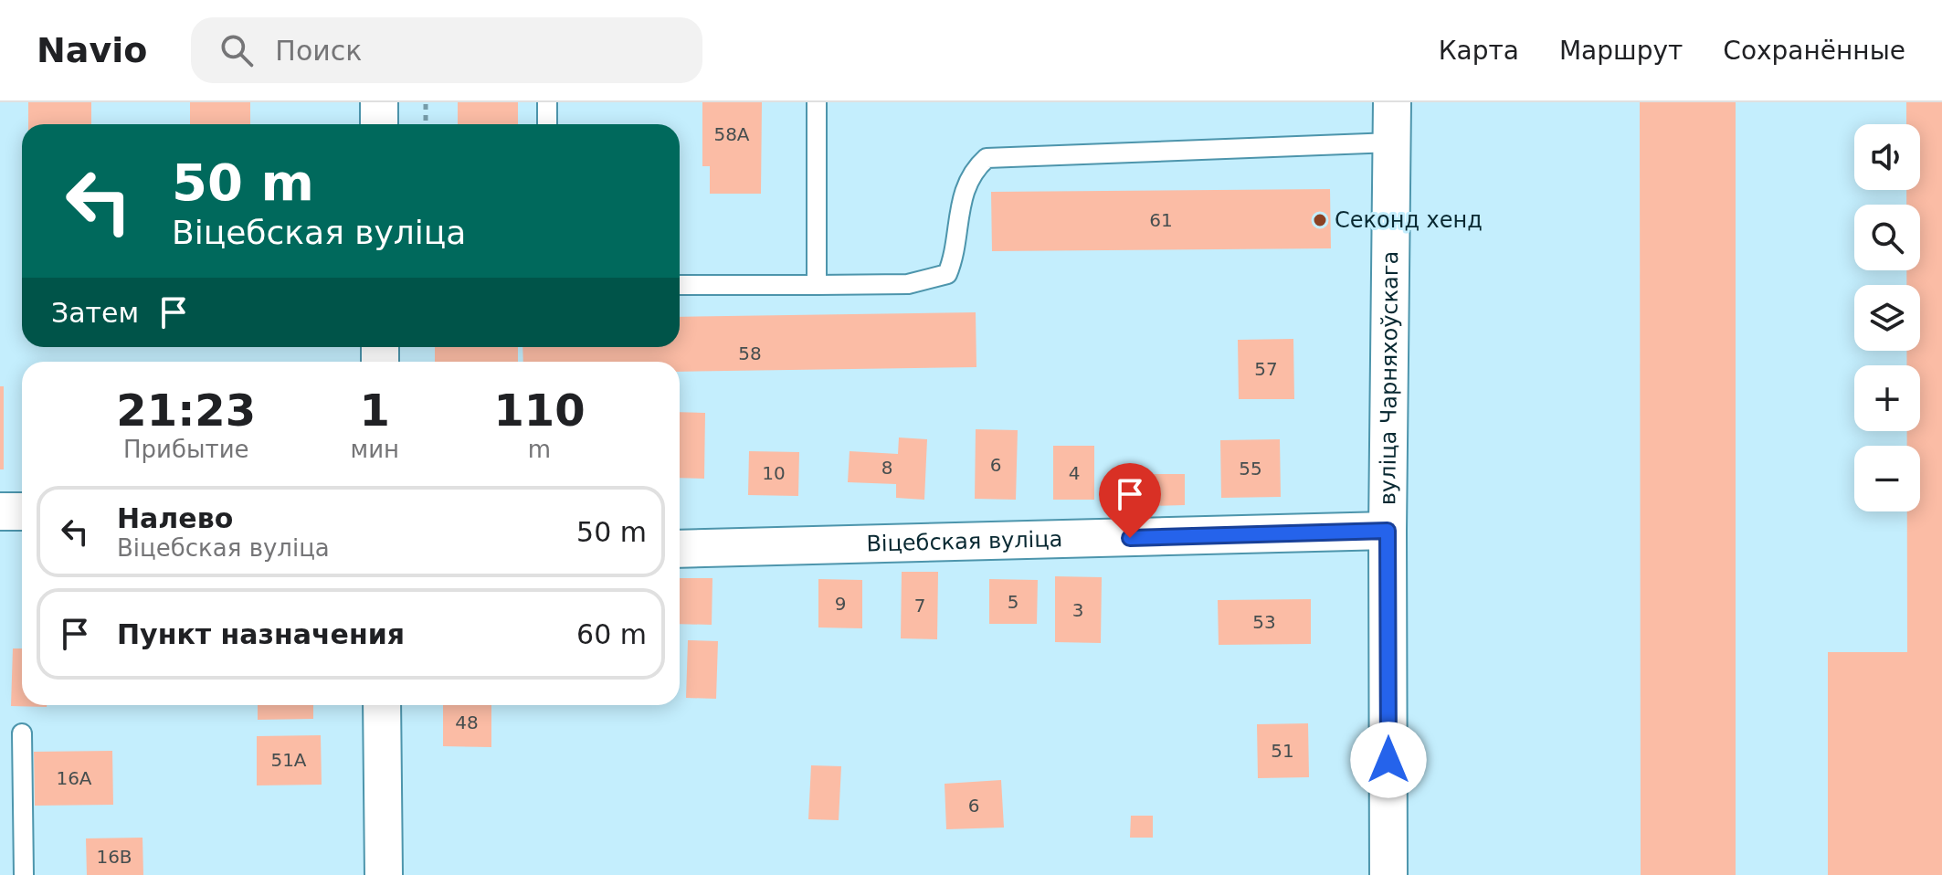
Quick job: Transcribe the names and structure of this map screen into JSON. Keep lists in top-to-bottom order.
{
  "streets": {
    "street": ["вуліца Чарняхоўскага", "Віцебская вуліца"]
  },
  "crossings": [
    ["вуліца Чарняхоўскага", "Віцебская вуліца"]
  ],
  "places": ["Секонд хенд"],
  "house_numbers": [
    "58А",
    "61",
    "58",
    "57",
    "6",
    "8",
    "55",
    "10",
    "4",
    "5",
    "9",
    "7",
    "3",
    "53",
    "48",
    "51",
    "51А",
    "16А",
    "6",
    "16В"
  ],
  "page": {
    "header": "Navio",
    "search": "Поиск",
    "nav": ["Карта", "Маршрут", "Сохранённые"],
    "map_buttons": ["+", "−"],
    "turn": ["50 m", "Віцебская вуліца"],
    "then": "Затем",
    "eta": [
      "21:23",
      "Прибытие",
      "1",
      "мин",
      "110",
      "m"
    ],
    "list": [
      {
        "name": "Налево",
        "note": "Віцебская вуліца",
        "value": "50 m"
      },
      {
        "name": "Пункт назначения",
        "value": "60 m"
      }
    ]
  }
}
